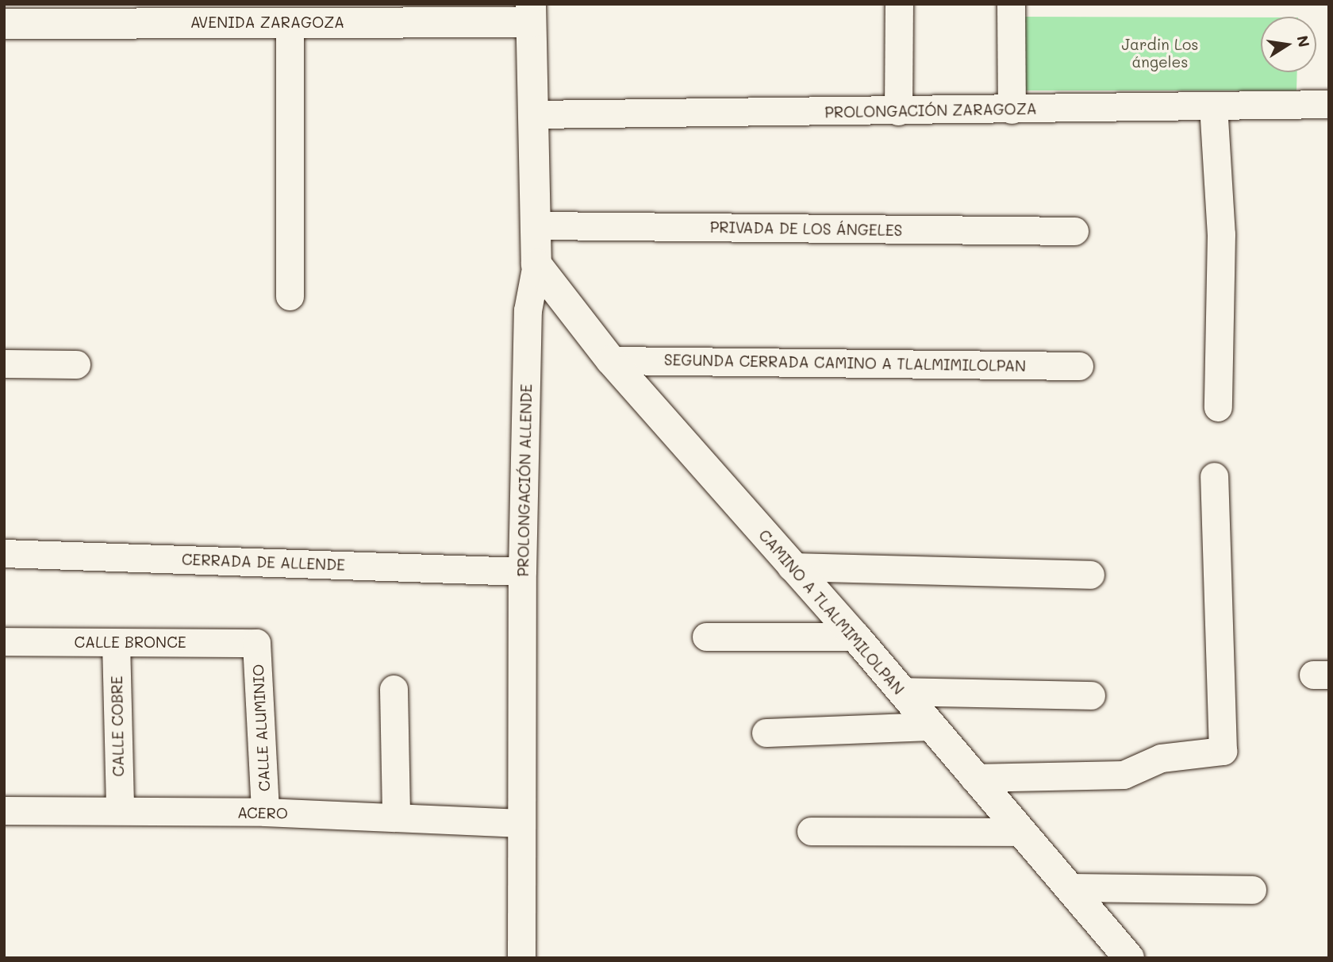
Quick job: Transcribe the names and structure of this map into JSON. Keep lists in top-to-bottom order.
{
  "streets": {
    "street": [
      "AVENIDA ZARAGOZA",
      "PROLONGACIÓN ZARAGOZA",
      "PRIVADA DE LOS ÁNGELES",
      "SEGUNDA CERRADA CAMINO A TLALMIMILOLPAN",
      "PROLONGACIÓN ALLENDE",
      "CERRADA DE ALLENDE",
      "CAMINO A TLALMIMILOLPAN",
      "CALLE BRONCE",
      "CALLE COBRE",
      "CALLE ALUMINIO",
      "ACERO"
    ]
  },
  "crossings": [
    ["AVENIDA ZARAGOZA", "PROLONGACIÓN ALLENDE"],
    ["PROLONGACIÓN ZARAGOZA", "PROLONGACIÓN ALLENDE"],
    ["PRIVADA DE LOS ÁNGELES", "PROLONGACIÓN ALLENDE"],
    ["SEGUNDA CERRADA CAMINO A TLALMIMILOLPAN", "CAMINO A TLALMIMILOLPAN"],
    ["PROLONGACIÓN ALLENDE", "CERRADA DE ALLENDE"],
    ["PROLONGACIÓN ALLENDE", "CAMINO A TLALMIMILOLPAN"],
    ["PROLONGACIÓN ALLENDE", "ACERO"],
    ["CALLE BRONCE", "CALLE COBRE"],
    ["CALLE BRONCE", "CALLE ALUMINIO"],
    ["CALLE COBRE", "ACERO"],
    ["CALLE ALUMINIO", "ACERO"]
  ],
  "parks": ["Jardin Los ángeles"],
  "north": "right"
}
